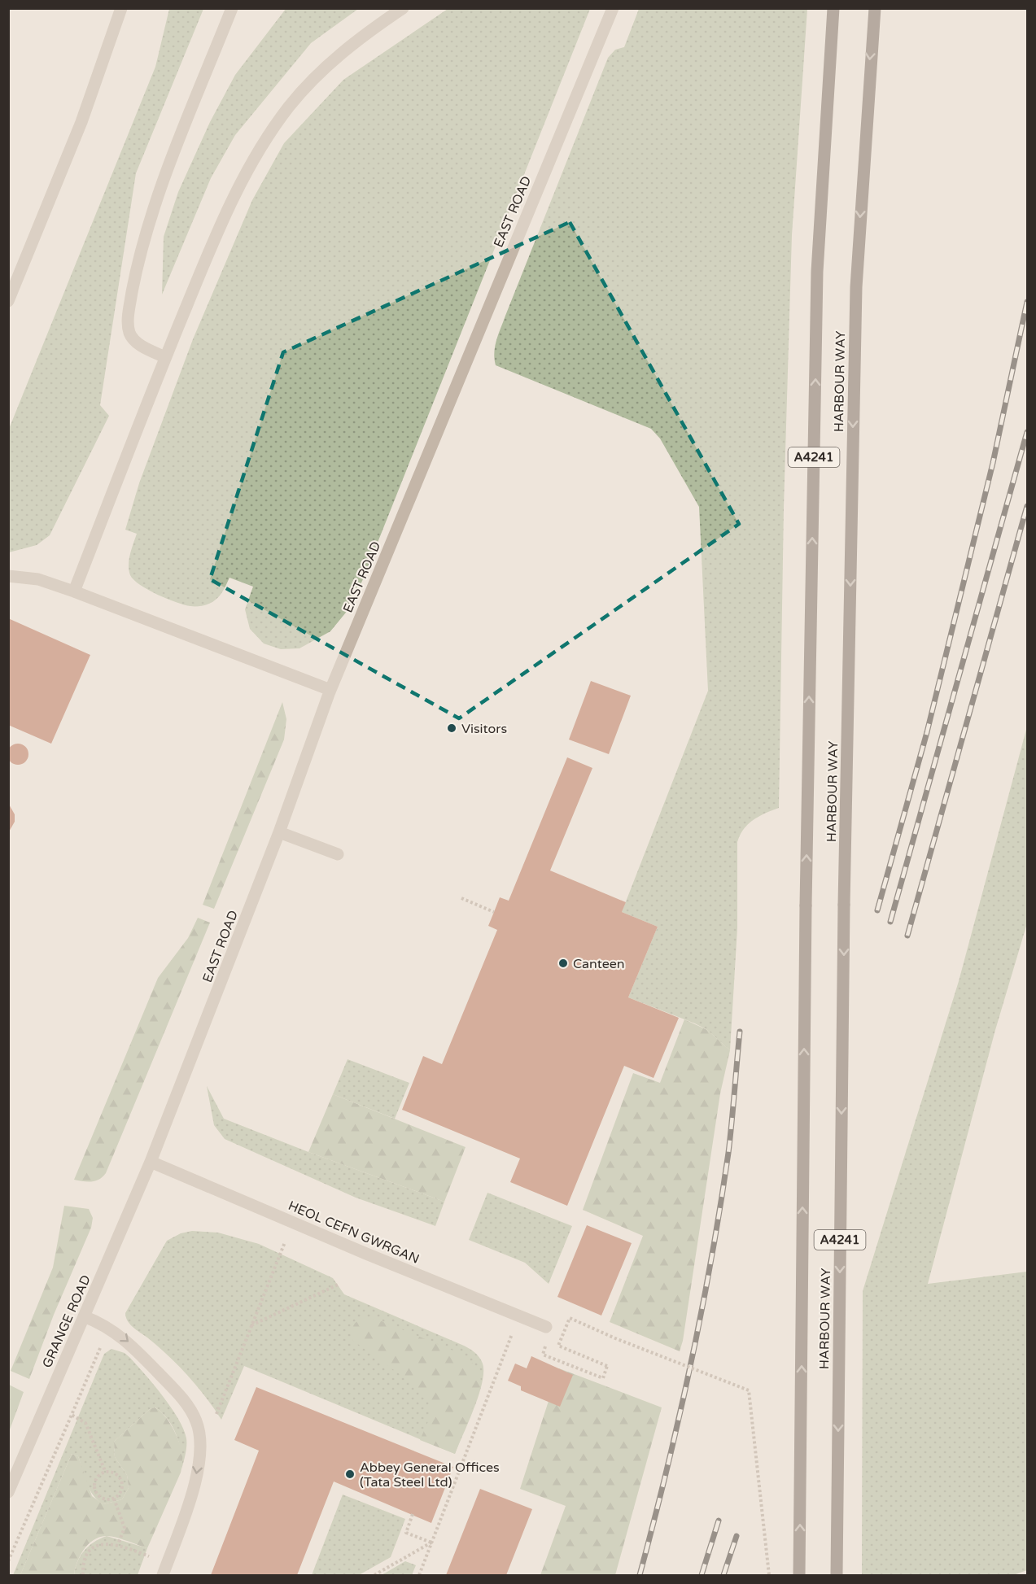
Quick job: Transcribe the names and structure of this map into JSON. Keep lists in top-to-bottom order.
{
  "streets": {
    "main road": ["HARBOUR WAY", "A4241"],
    "lane": ["EAST ROAD", "HEOL CEFN GWRGAN", "GRANGE ROAD"]
  },
  "crossings": [
    ["EAST ROAD", "HEOL CEFN GWRGAN"],
    ["EAST ROAD", "GRANGE ROAD"],
    ["HEOL CEFN GWRGAN", "GRANGE ROAD"]
  ],
  "places": ["Visitors", "Canteen", "Abbey General Offices (Tata Steel Ltd)"]
}
